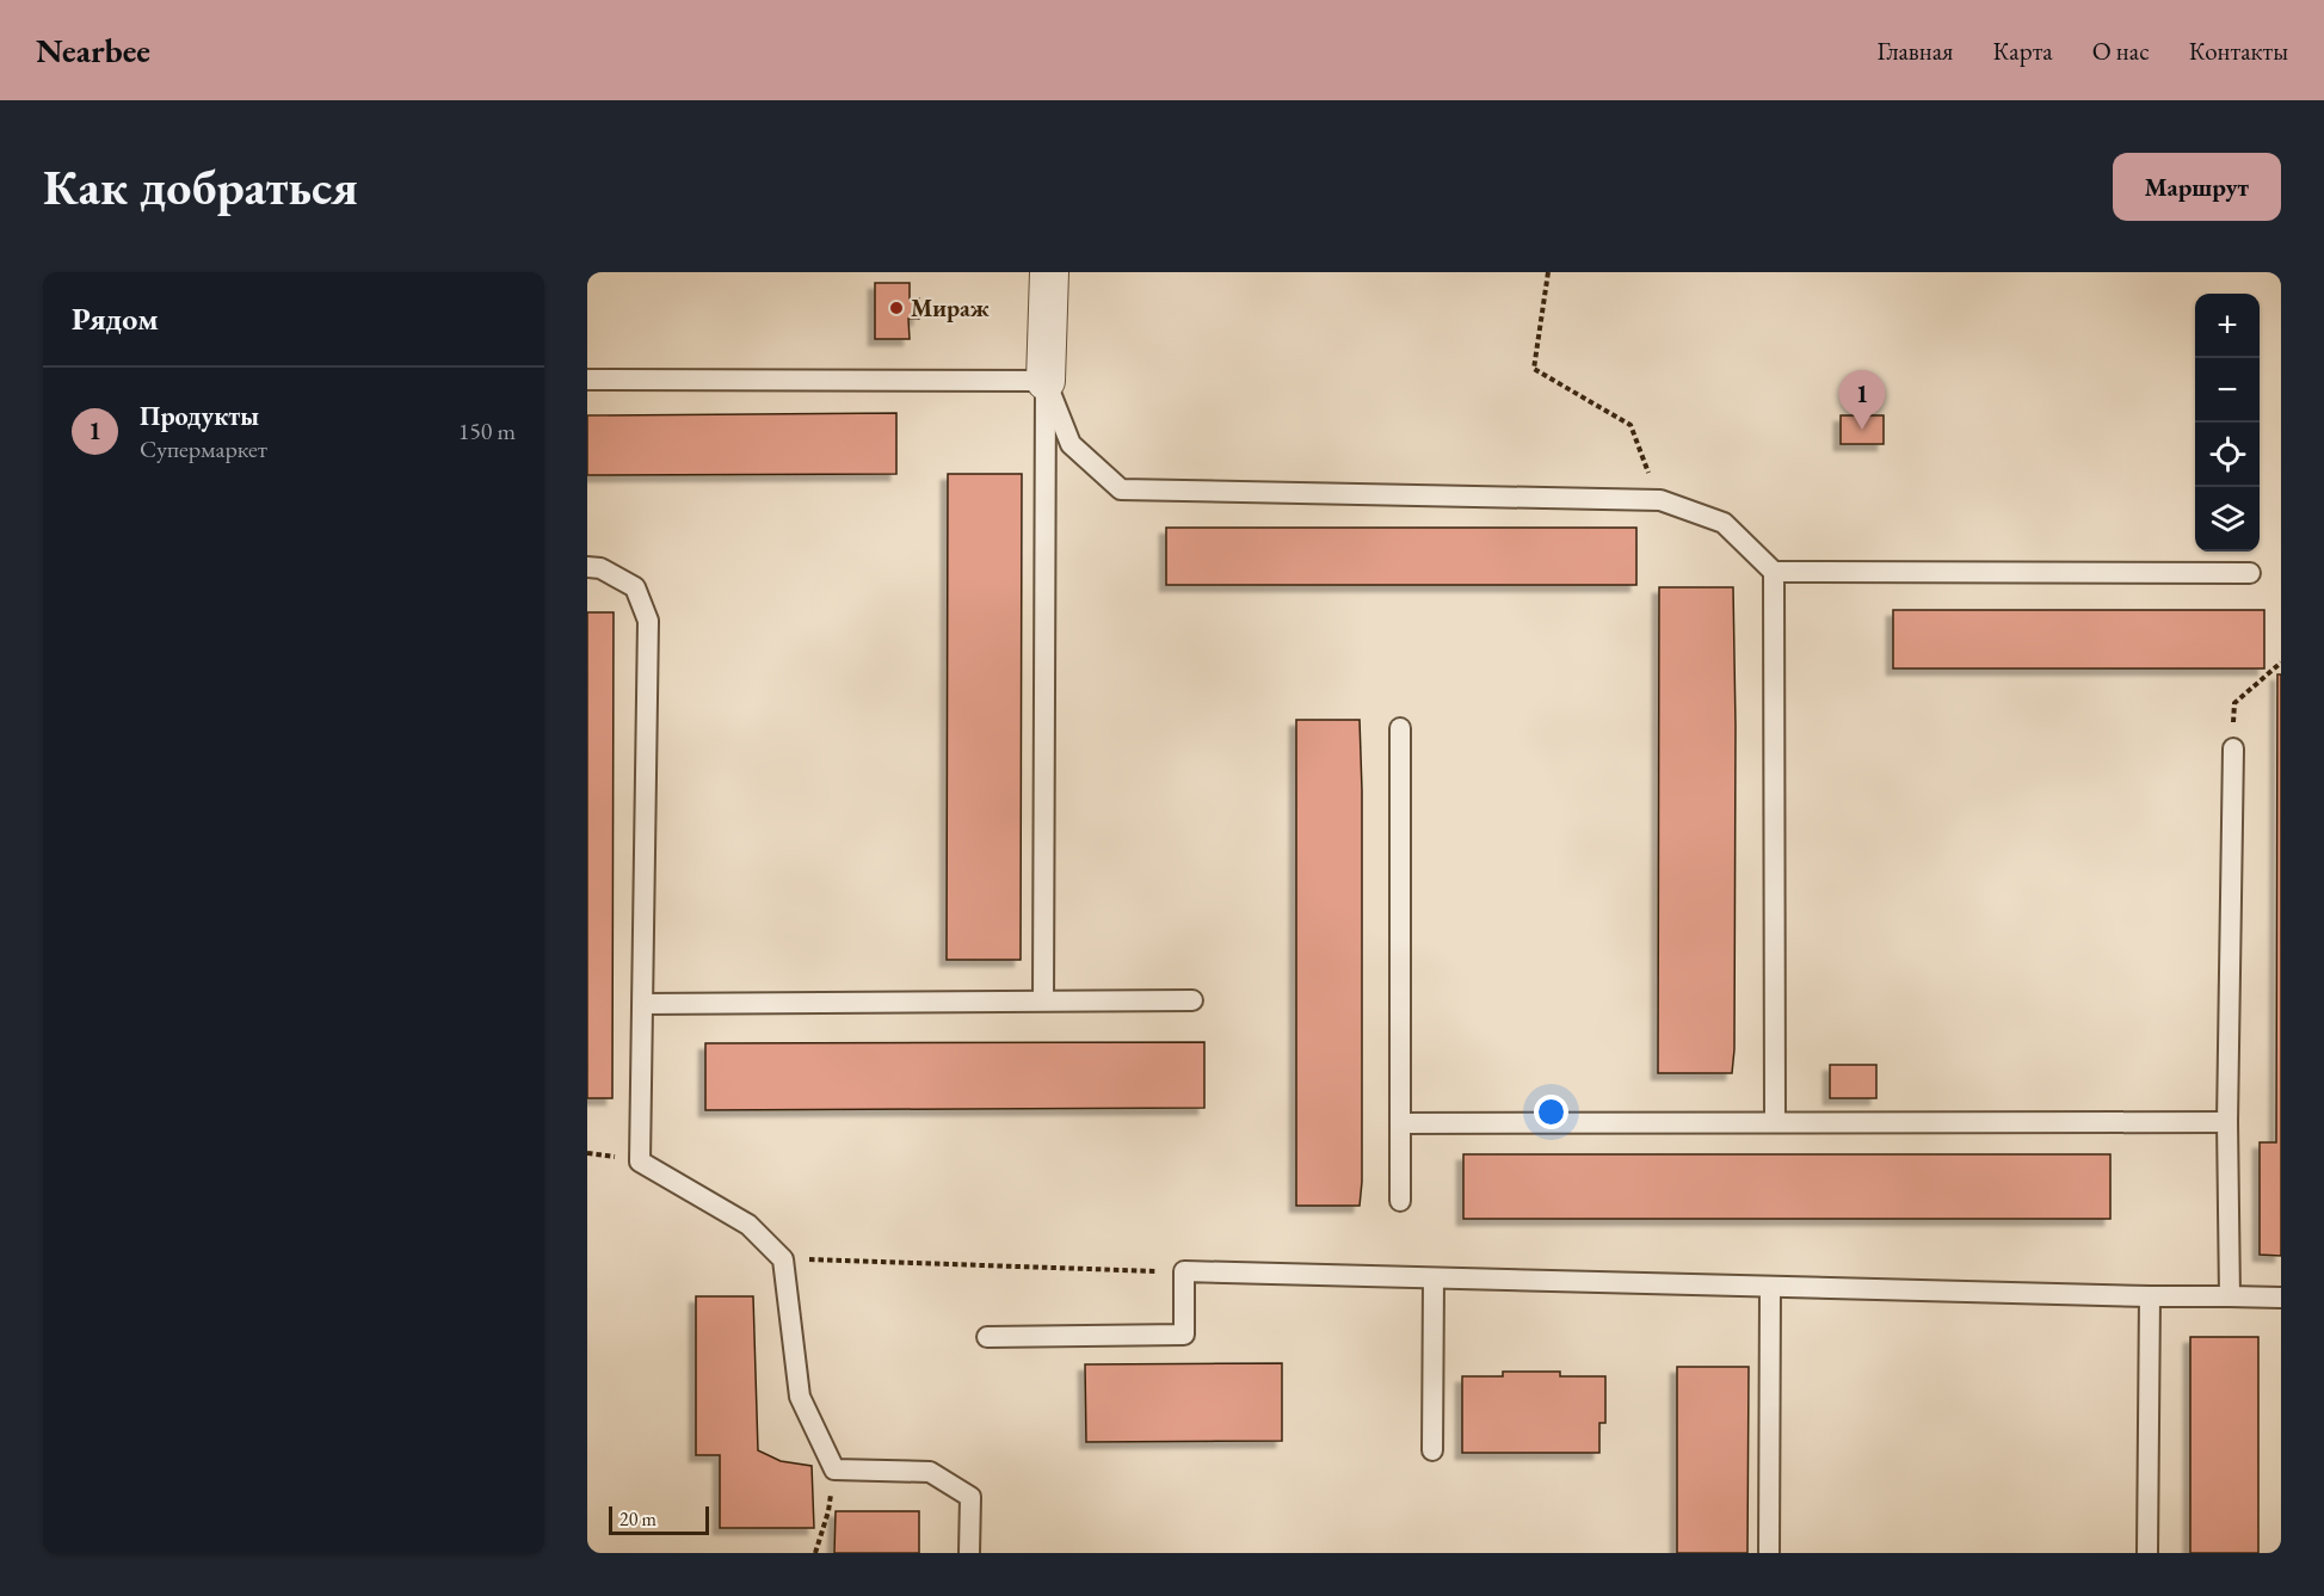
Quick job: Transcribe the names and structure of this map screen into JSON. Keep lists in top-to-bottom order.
{
  "places": ["Мираж"],
  "scale_bar": "20 m",
  "page": {
    "header": "Nearbee",
    "nav": [
      "Главная",
      "Карта",
      "О нас",
      "Контакты"
    ],
    "buttons": "Маршрут",
    "title": "Как добраться",
    "heading": "Рядом",
    "map_buttons": ["+", "−"],
    "list": [
      {
        "mark": "1",
        "name": "Продукты",
        "note": "Супермаркет",
        "value": "150 m"
      }
    ],
    "pins": "1",
    "scale": "20 m"
  }
}
